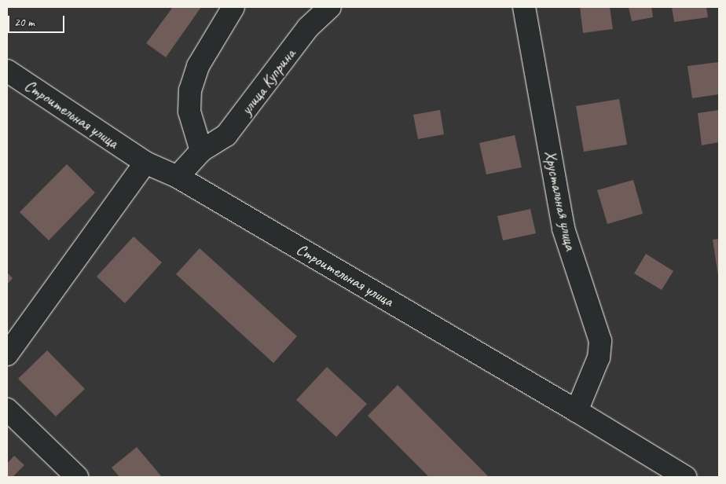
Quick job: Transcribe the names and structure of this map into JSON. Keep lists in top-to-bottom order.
{
  "streets": {
    "street": ["улица Куприна", "Строительная улица", "Хрустальная улица"]
  },
  "crossings": [
    ["улица Куприна", "Строительная улица"],
    ["Строительная улица", "Хрустальная улица"]
  ],
  "scale_bar": "20 m"
}
